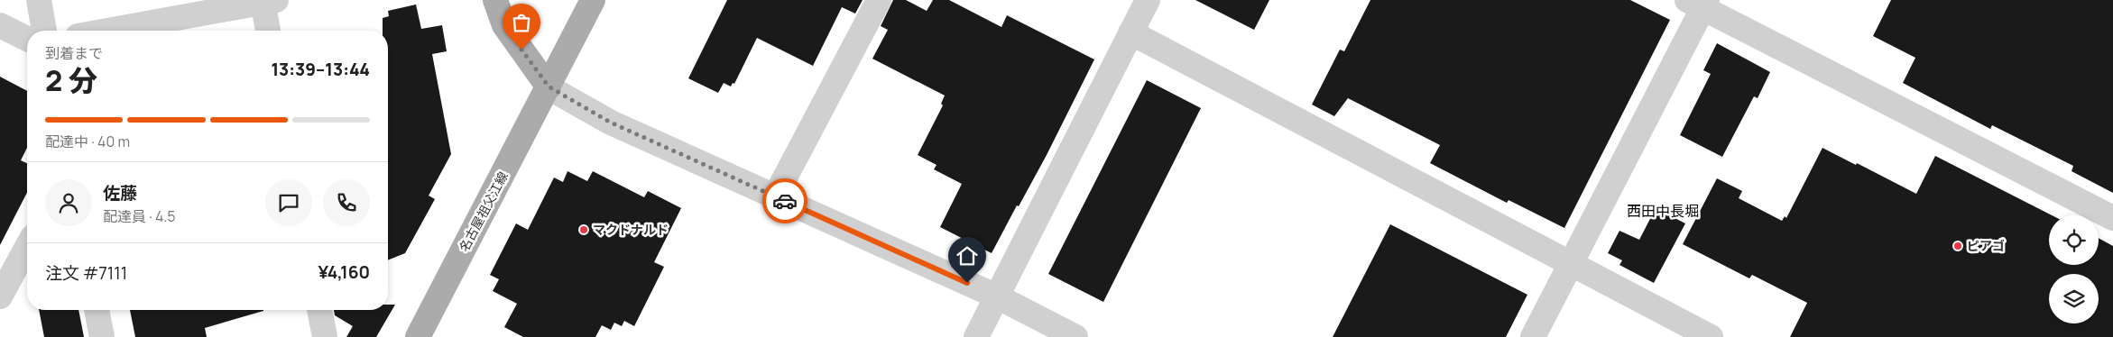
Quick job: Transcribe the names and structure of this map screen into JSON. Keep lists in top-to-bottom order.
{
  "streets": {
    "main road": ["名古屋祖父江線"]
  },
  "districts": ["西田中長堀"],
  "places": ["マクドナルド", "ピアゴ"],
  "page": {
    "heading": ["2 分", "到着まで", "13:39–13:44"],
    "panel": [
      "佐藤",
      "配達員 · 4.5",
      "注文 #7111",
      "¥4,160"
    ],
    "bar": "配達中 · 40 m"
  }
}
